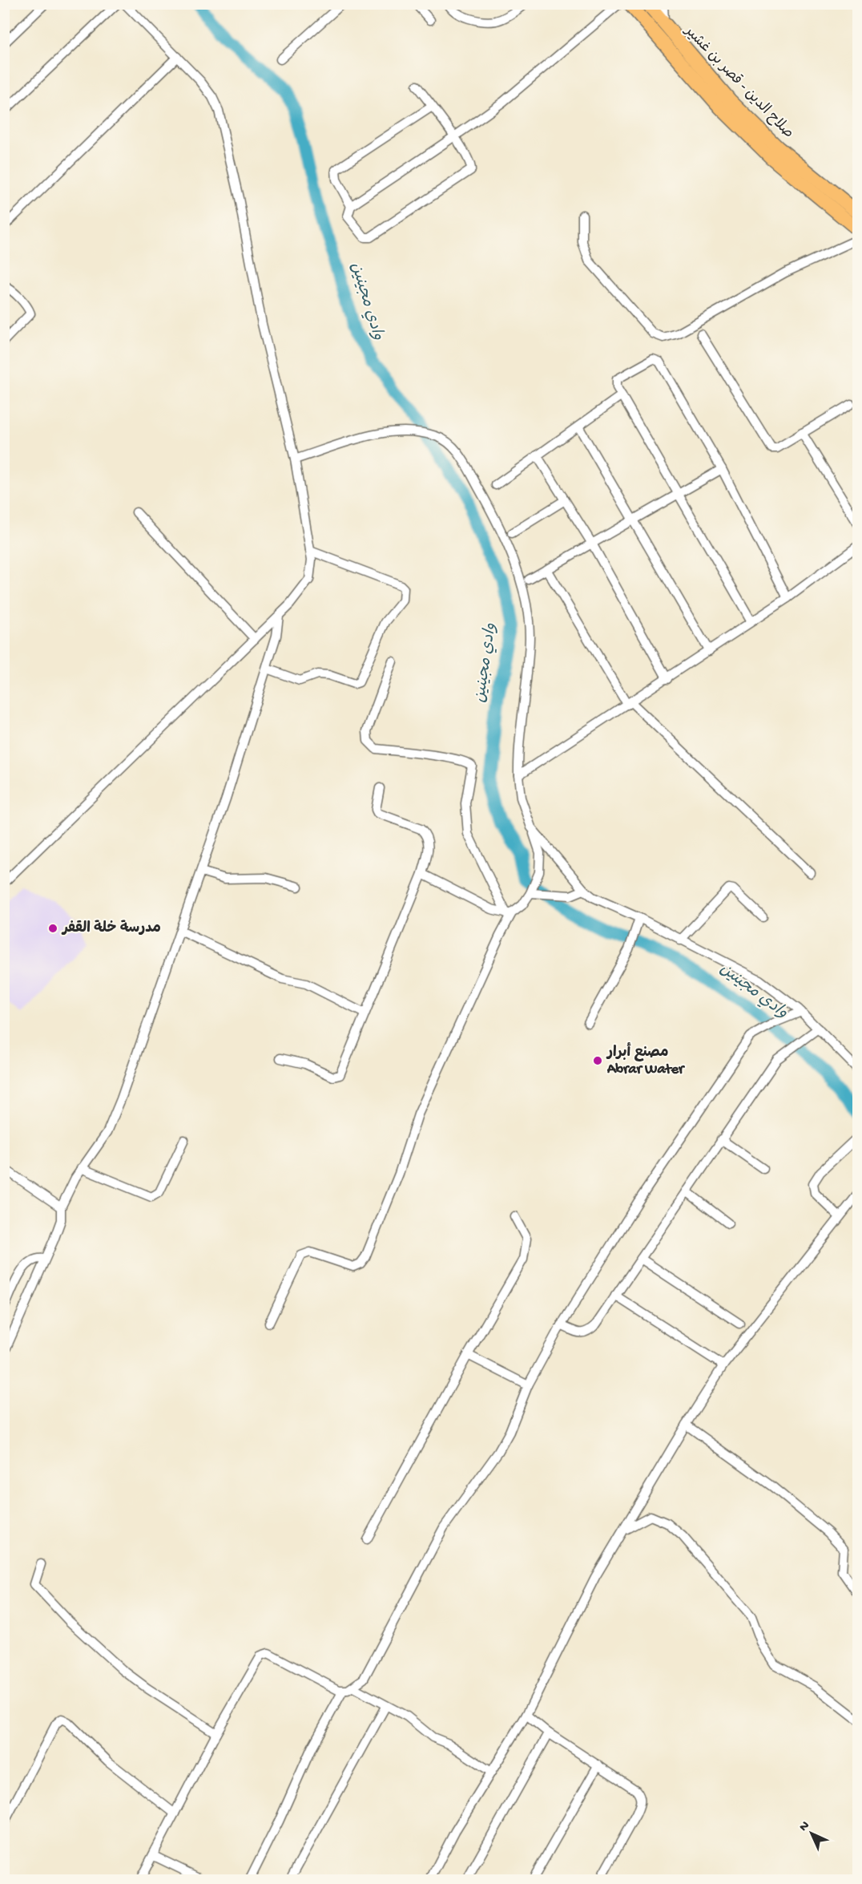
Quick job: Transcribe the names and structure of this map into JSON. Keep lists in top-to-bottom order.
{
  "streets": {
    "highway": ["صلاح الدين - قصر بن غشير"]
  },
  "water": ["وادي مجينين"],
  "places": ["مدرسة خلة القفر", "مصنع أبرار Abrar Water"],
  "north": "top left"
}
